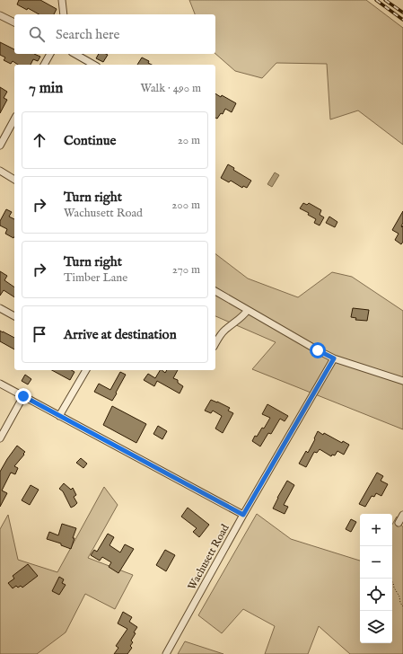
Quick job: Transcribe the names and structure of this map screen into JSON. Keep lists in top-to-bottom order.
{
  "streets": {
    "street": ["Wachusett Road"]
  },
  "page": {
    "search": "Search here",
    "heading": ["7 min", "Walk · 490 m"],
    "list": [
      ["Continue", "20 m"],
      ["Turn right", "Wachusett Road", "200 m"],
      ["Turn right", "Timber Lane", "270 m"],
      "Arrive at destination"
    ],
    "map_buttons": ["+", "−"]
  }
}
